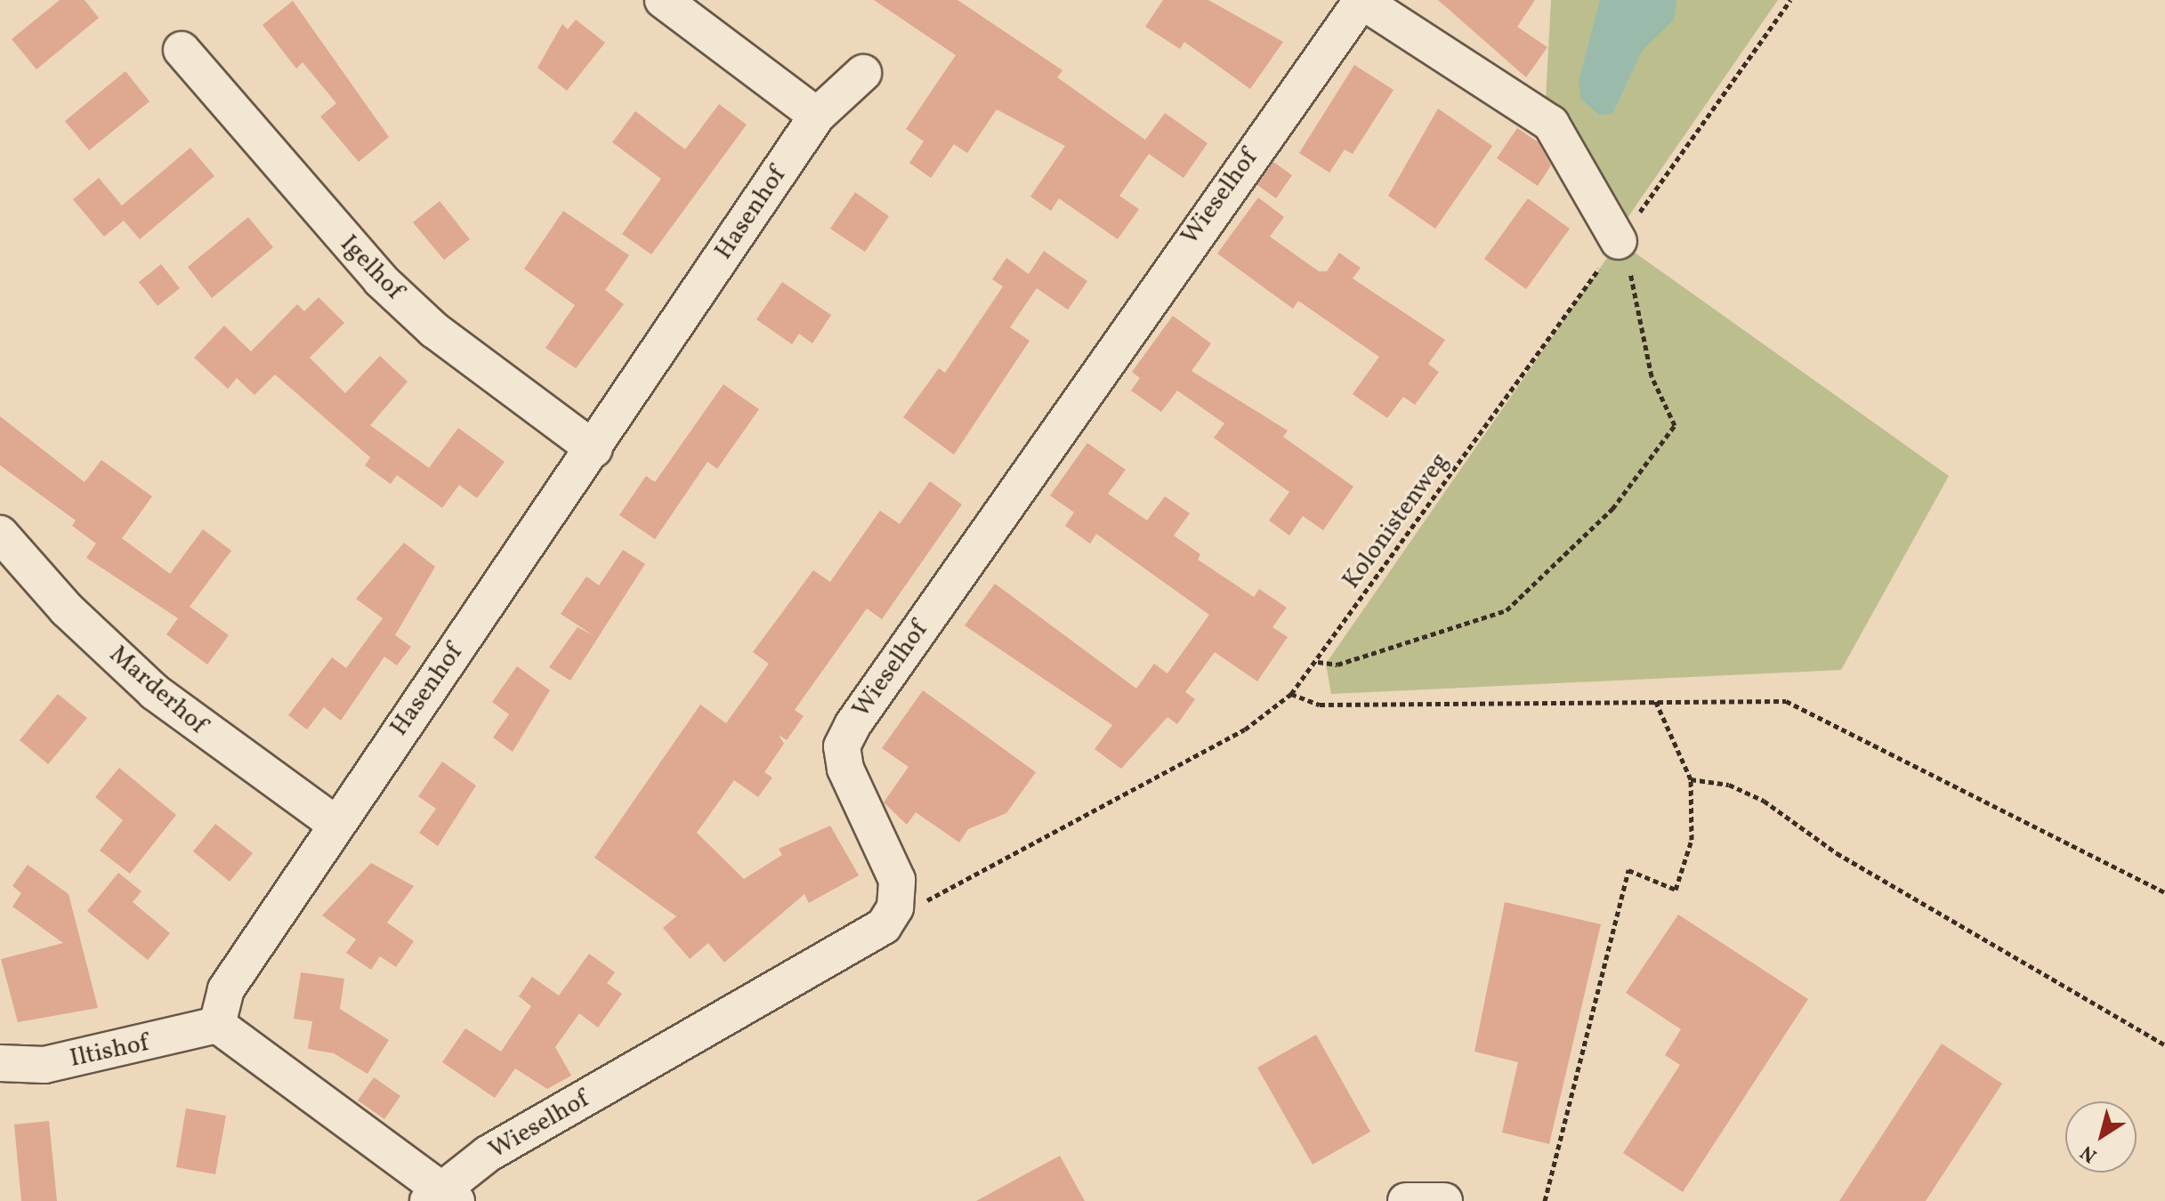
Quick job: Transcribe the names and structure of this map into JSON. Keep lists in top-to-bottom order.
{
  "streets": {
    "street": [
      "Wieselhof",
      "Hasenhof",
      "Igelhof",
      "Marderhof",
      "Iltishof"
    ],
    "path": ["Kolonistenweg"]
  },
  "crossings": [
    ["Wieselhof", "Kolonistenweg"],
    ["Hasenhof", "Igelhof"],
    ["Hasenhof", "Marderhof"],
    ["Hasenhof", "Iltishof"]
  ],
  "north": "bottom left"
}
